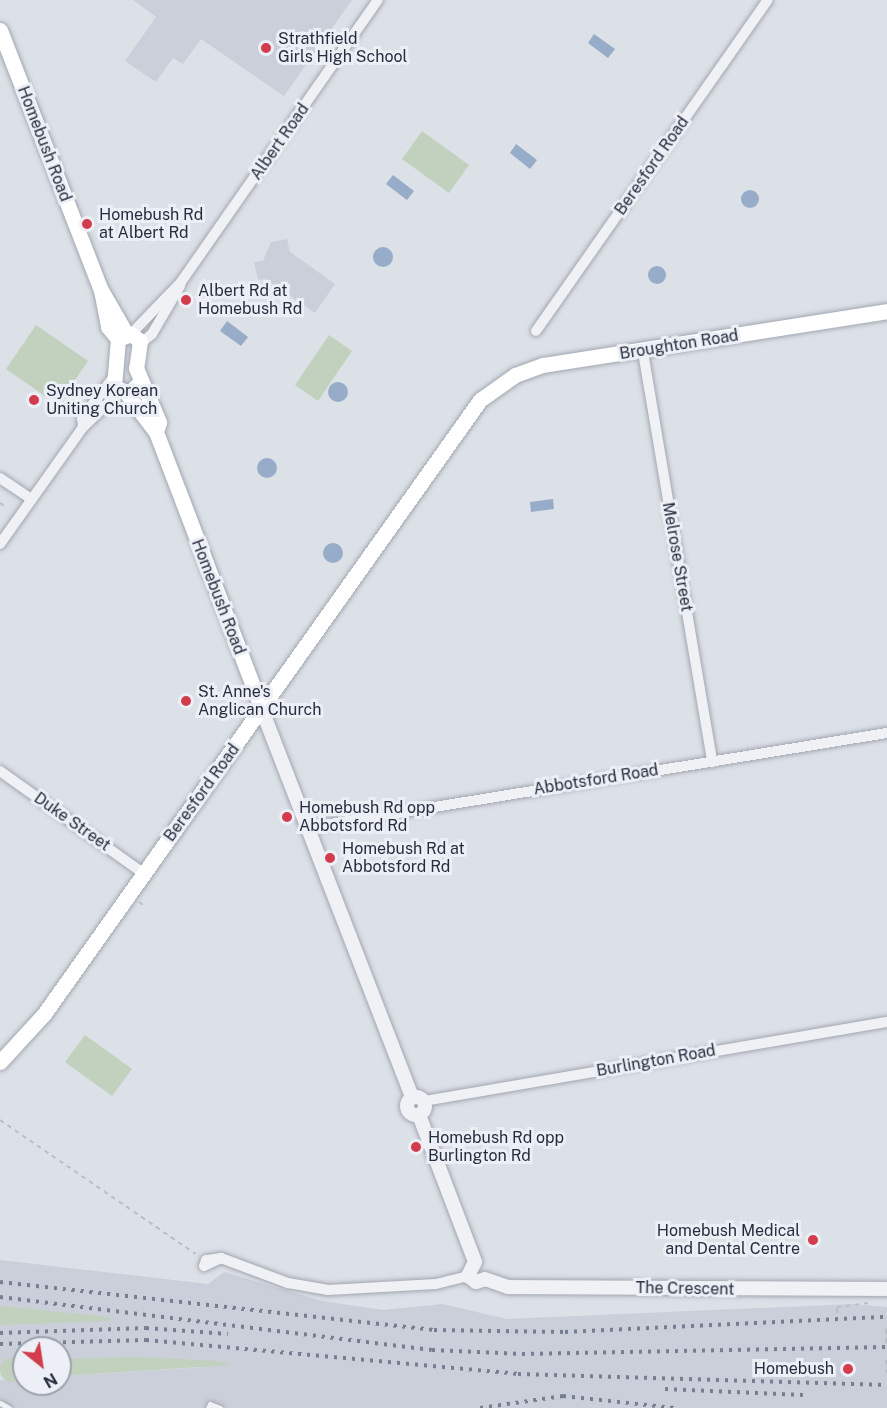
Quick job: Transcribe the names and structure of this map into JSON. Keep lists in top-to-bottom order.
{
  "streets": {
    "main road": ["Homebush Road", "Beresford Road", "Broughton Road"],
    "street": [
      "Albert Road",
      "Melrose Street",
      "Abbotsford Road",
      "Duke Street",
      "Burlington Road",
      "The Crescent"
    ]
  },
  "crossings": [
    ["Albert Road", "Homebush Road"],
    ["Homebush Road", "Beresford Road"],
    ["Homebush Road", "Abbotsford Road"],
    ["Homebush Road", "Burlington Road"],
    ["Beresford Road", "Broughton Road"],
    ["Beresford Road", "Duke Street"],
    ["Broughton Road", "Melrose Street"],
    ["Melrose Street", "Abbotsford Road"]
  ],
  "places": [
    "Strathfield Girls High School",
    "Homebush Rd at Albert Rd",
    "Albert Rd at Homebush Rd",
    "Sydney Korean Uniting Church",
    "St. Anne's Anglican Church",
    "Homebush Rd opp Abbotsford Rd",
    "Homebush Rd at Abbotsford Rd",
    "Homebush Rd opp Burlington Rd",
    "Homebush Medical and Dental Centre",
    "Homebush"
  ],
  "north": "bottom right"
}
